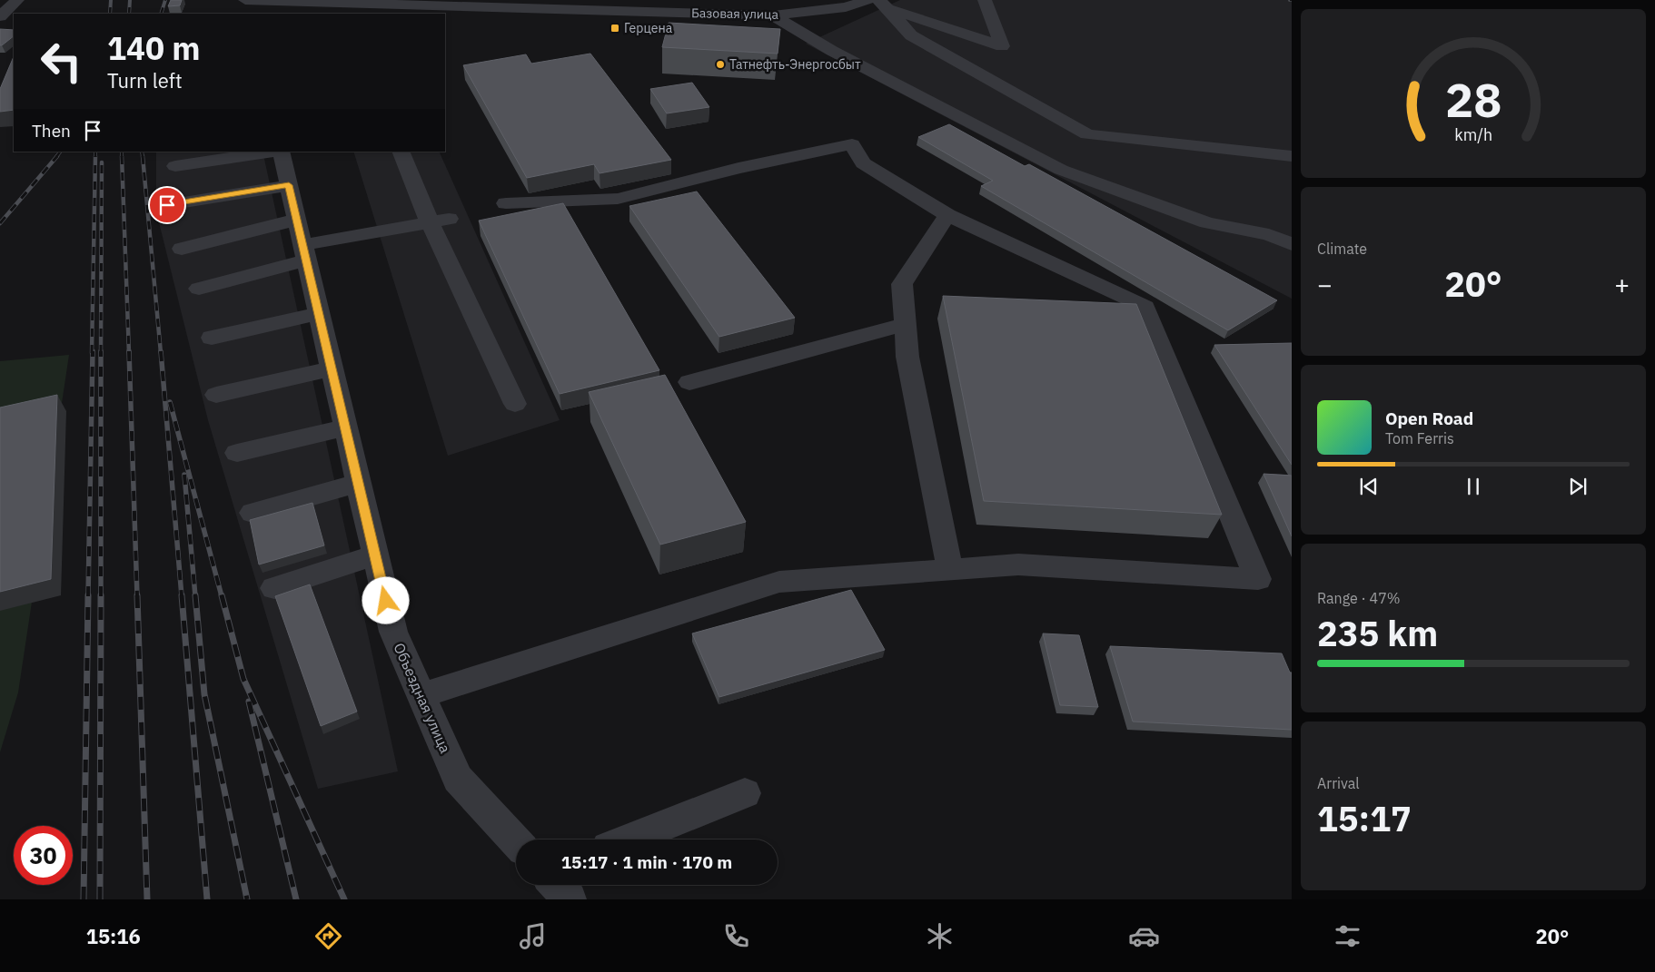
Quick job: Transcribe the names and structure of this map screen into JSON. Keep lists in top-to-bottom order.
{
  "streets": {
    "street": ["Базовая улица", "Объездная улица"]
  },
  "places": {
    "transit": ["Герцена"],
    "other": ["Татнефть-Энергосбыт"]
  },
  "page": {
    "turn": ["140 m", "Turn left"],
    "then": "Then",
    "tile": [
      "Climate",
      ["Range · 47%", "235 km"],
      ["Arrival", "15:17"]
    ],
    "heat": ["−", "20°", "+"],
    "song": ["Open Road", "Tom Ferris"],
    "limit": "30",
    "trip": "15:17 · 1 min · 170 m",
    "tabs": ["15:16", "20°"],
    "gauge": ["28", "km/h"]
  }
}
